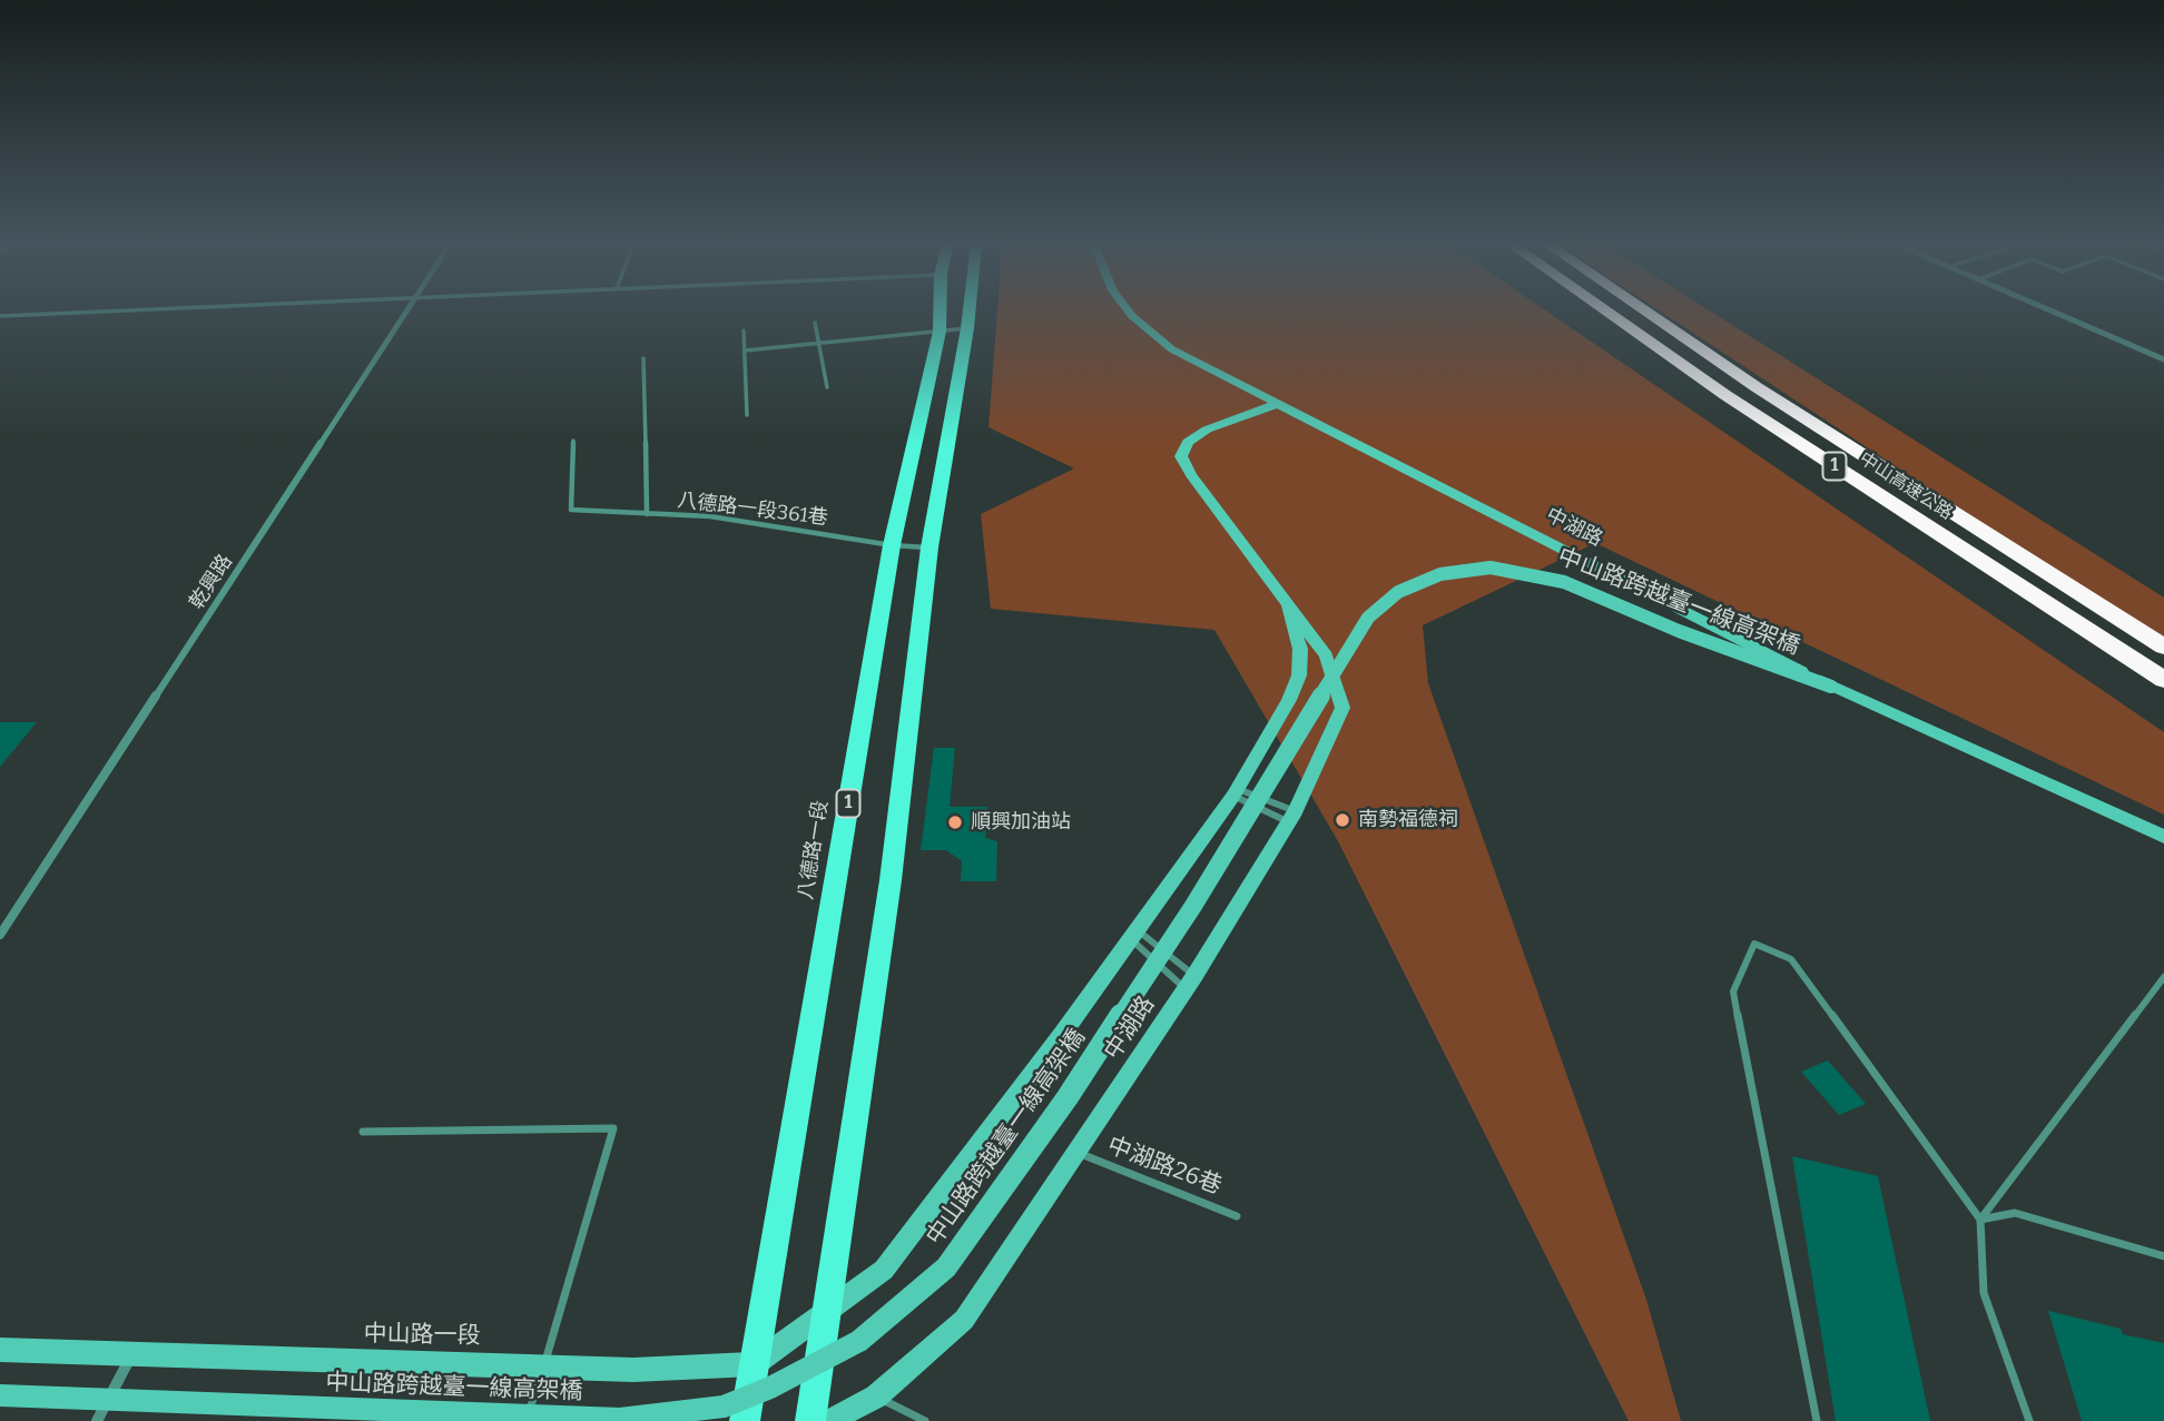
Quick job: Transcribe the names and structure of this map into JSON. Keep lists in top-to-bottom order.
{
  "streets": {
    "highway": ["1", "中山高速公路"],
    "main road": ["八德路一段"],
    "street": [
      "中湖路",
      "乾興路",
      "中山路跨越臺一線高架橋",
      "中山路一段"
    ],
    "lane": ["八德路一段361巷", "中湖路26巷"]
  },
  "crossings": [
    ["八德路一段361巷", "八德路一段"],
    ["中湖路", "中山路跨越臺一線高架橋"],
    ["中湖路", "中湖路26巷"],
    ["八德路一段", "中山路一段"]
  ],
  "places": ["南勢福德祠", "順興加油站"]
}
